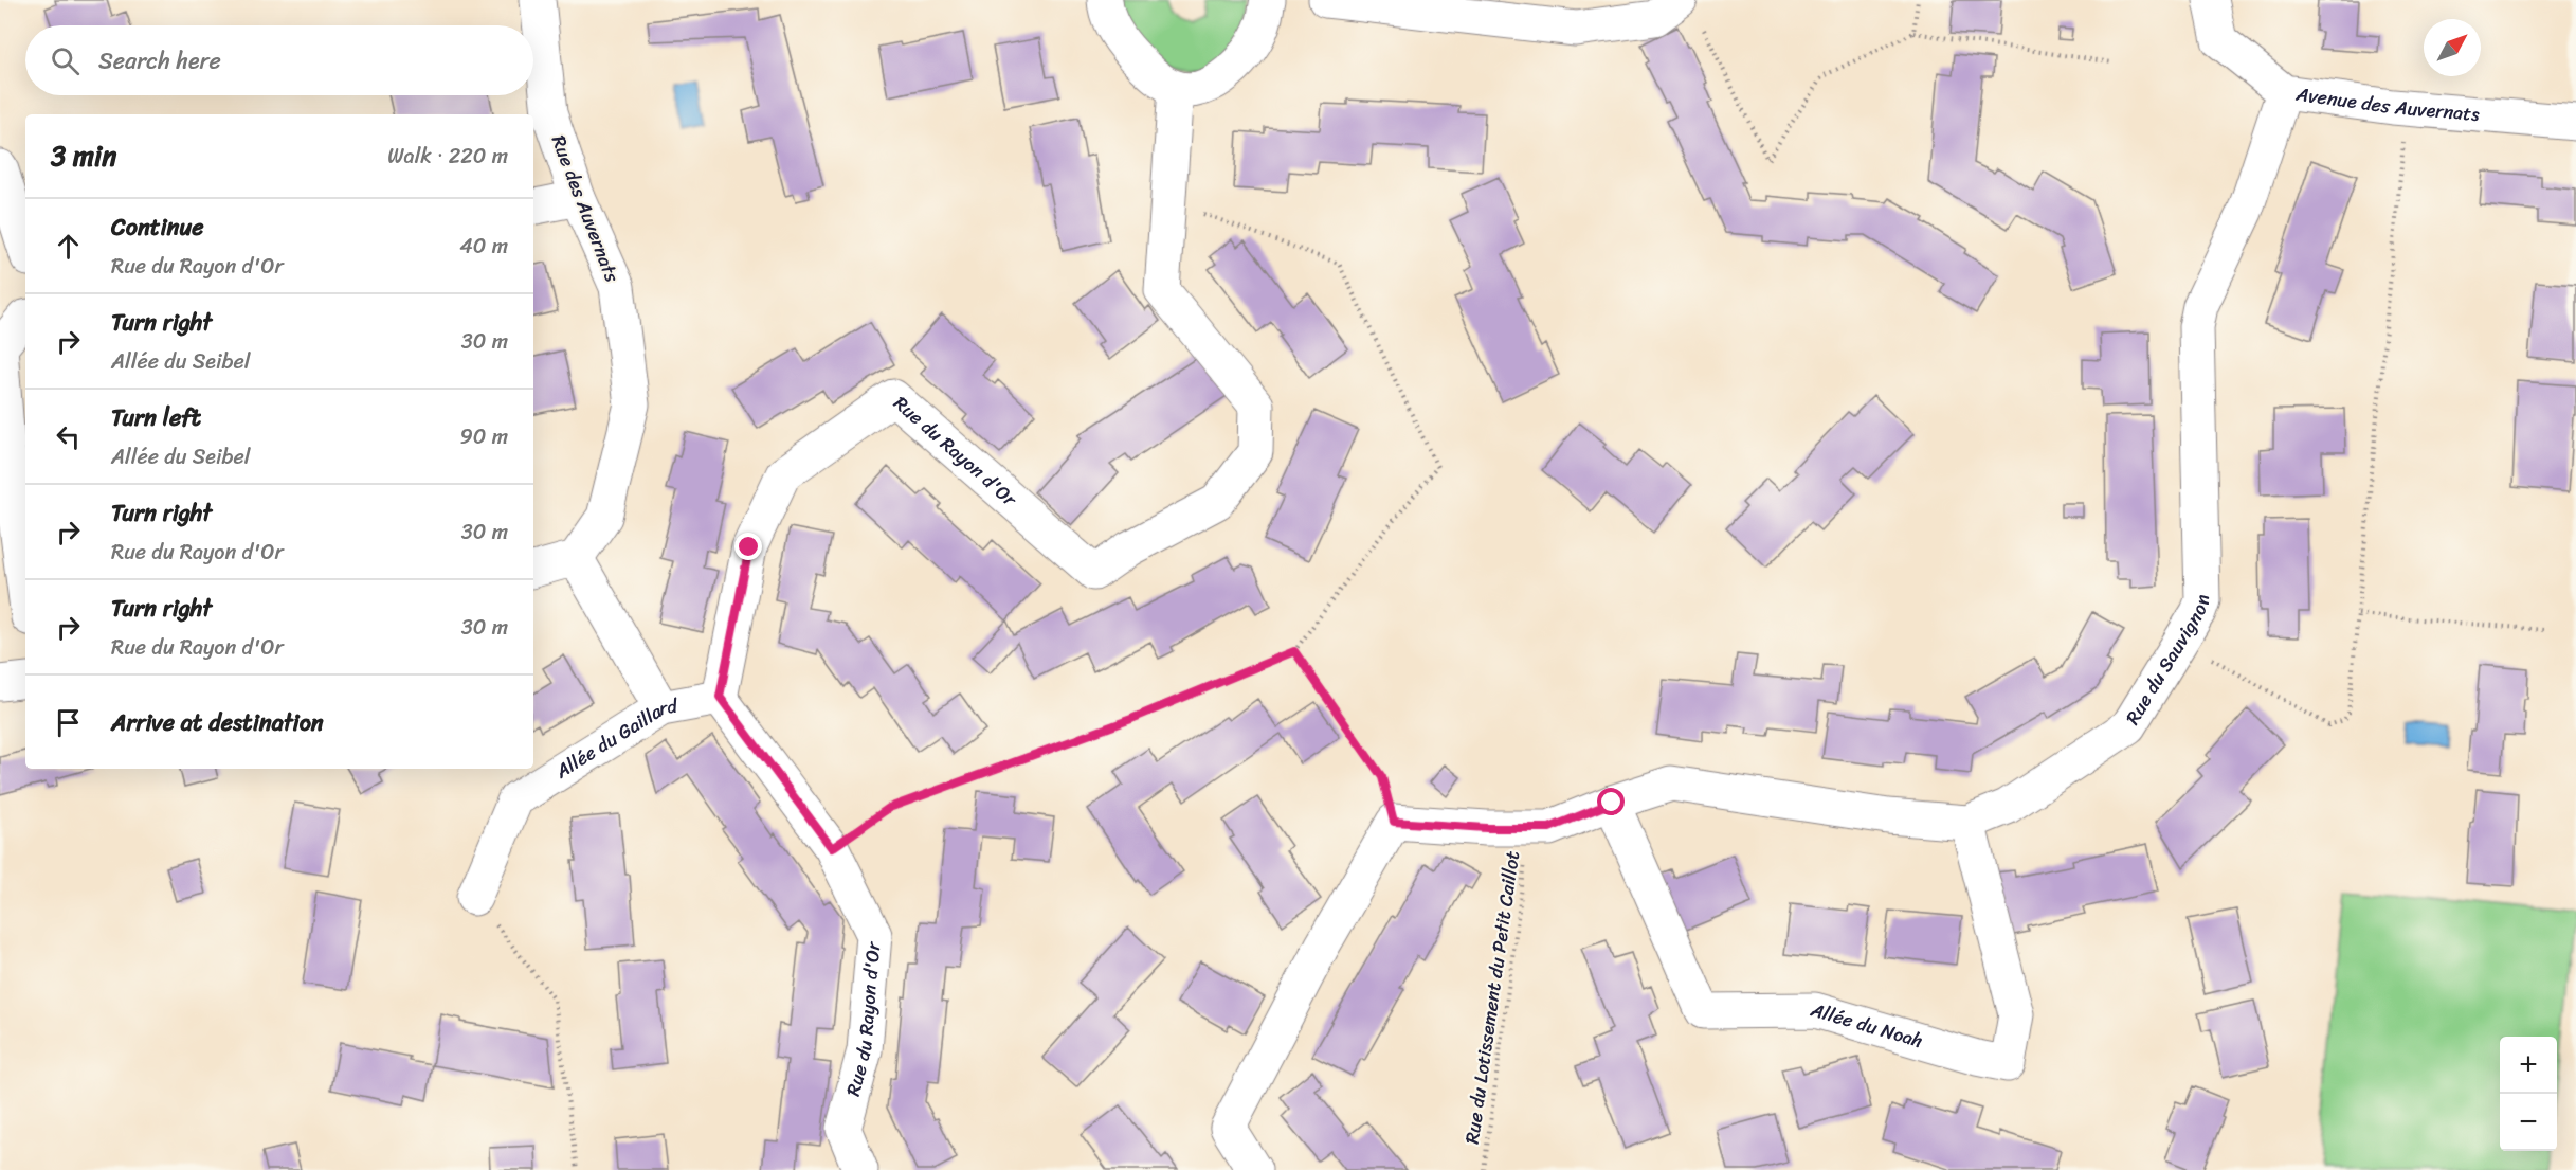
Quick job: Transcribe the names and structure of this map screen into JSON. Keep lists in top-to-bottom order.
{
  "streets": {
    "street": [
      "Avenue des Auvernats",
      "Rue des Auvernats",
      "Rue du Rayon d'Or",
      "Rue du Sauvignon",
      "Allée du Gaillard",
      "Allée du Noah"
    ],
    "path": ["Rue du Lotissement du Petit Caillot"]
  },
  "crossings": [
    ["Avenue des Auvernats", "Rue du Sauvignon"],
    ["Rue du Rayon d'Or", "Allée du Gaillard"],
    ["Rue du Sauvignon", "Allée du Noah"]
  ],
  "north": "top right",
  "page": {
    "search": "Search here",
    "heading": ["3 min", "Walk · 220 m"],
    "list": [
      ["Continue", "Rue du Rayon d'Or", "40 m"],
      ["Turn right", "Allée du Seibel", "30 m"],
      ["Turn left", "Allée du Seibel", "90 m"],
      ["Turn right", "Rue du Rayon d'Or", "30 m"],
      ["Turn right", "Rue du Rayon d'Or", "30 m"],
      "Arrive at destination"
    ],
    "map_buttons": ["+", "−"]
  }
}
